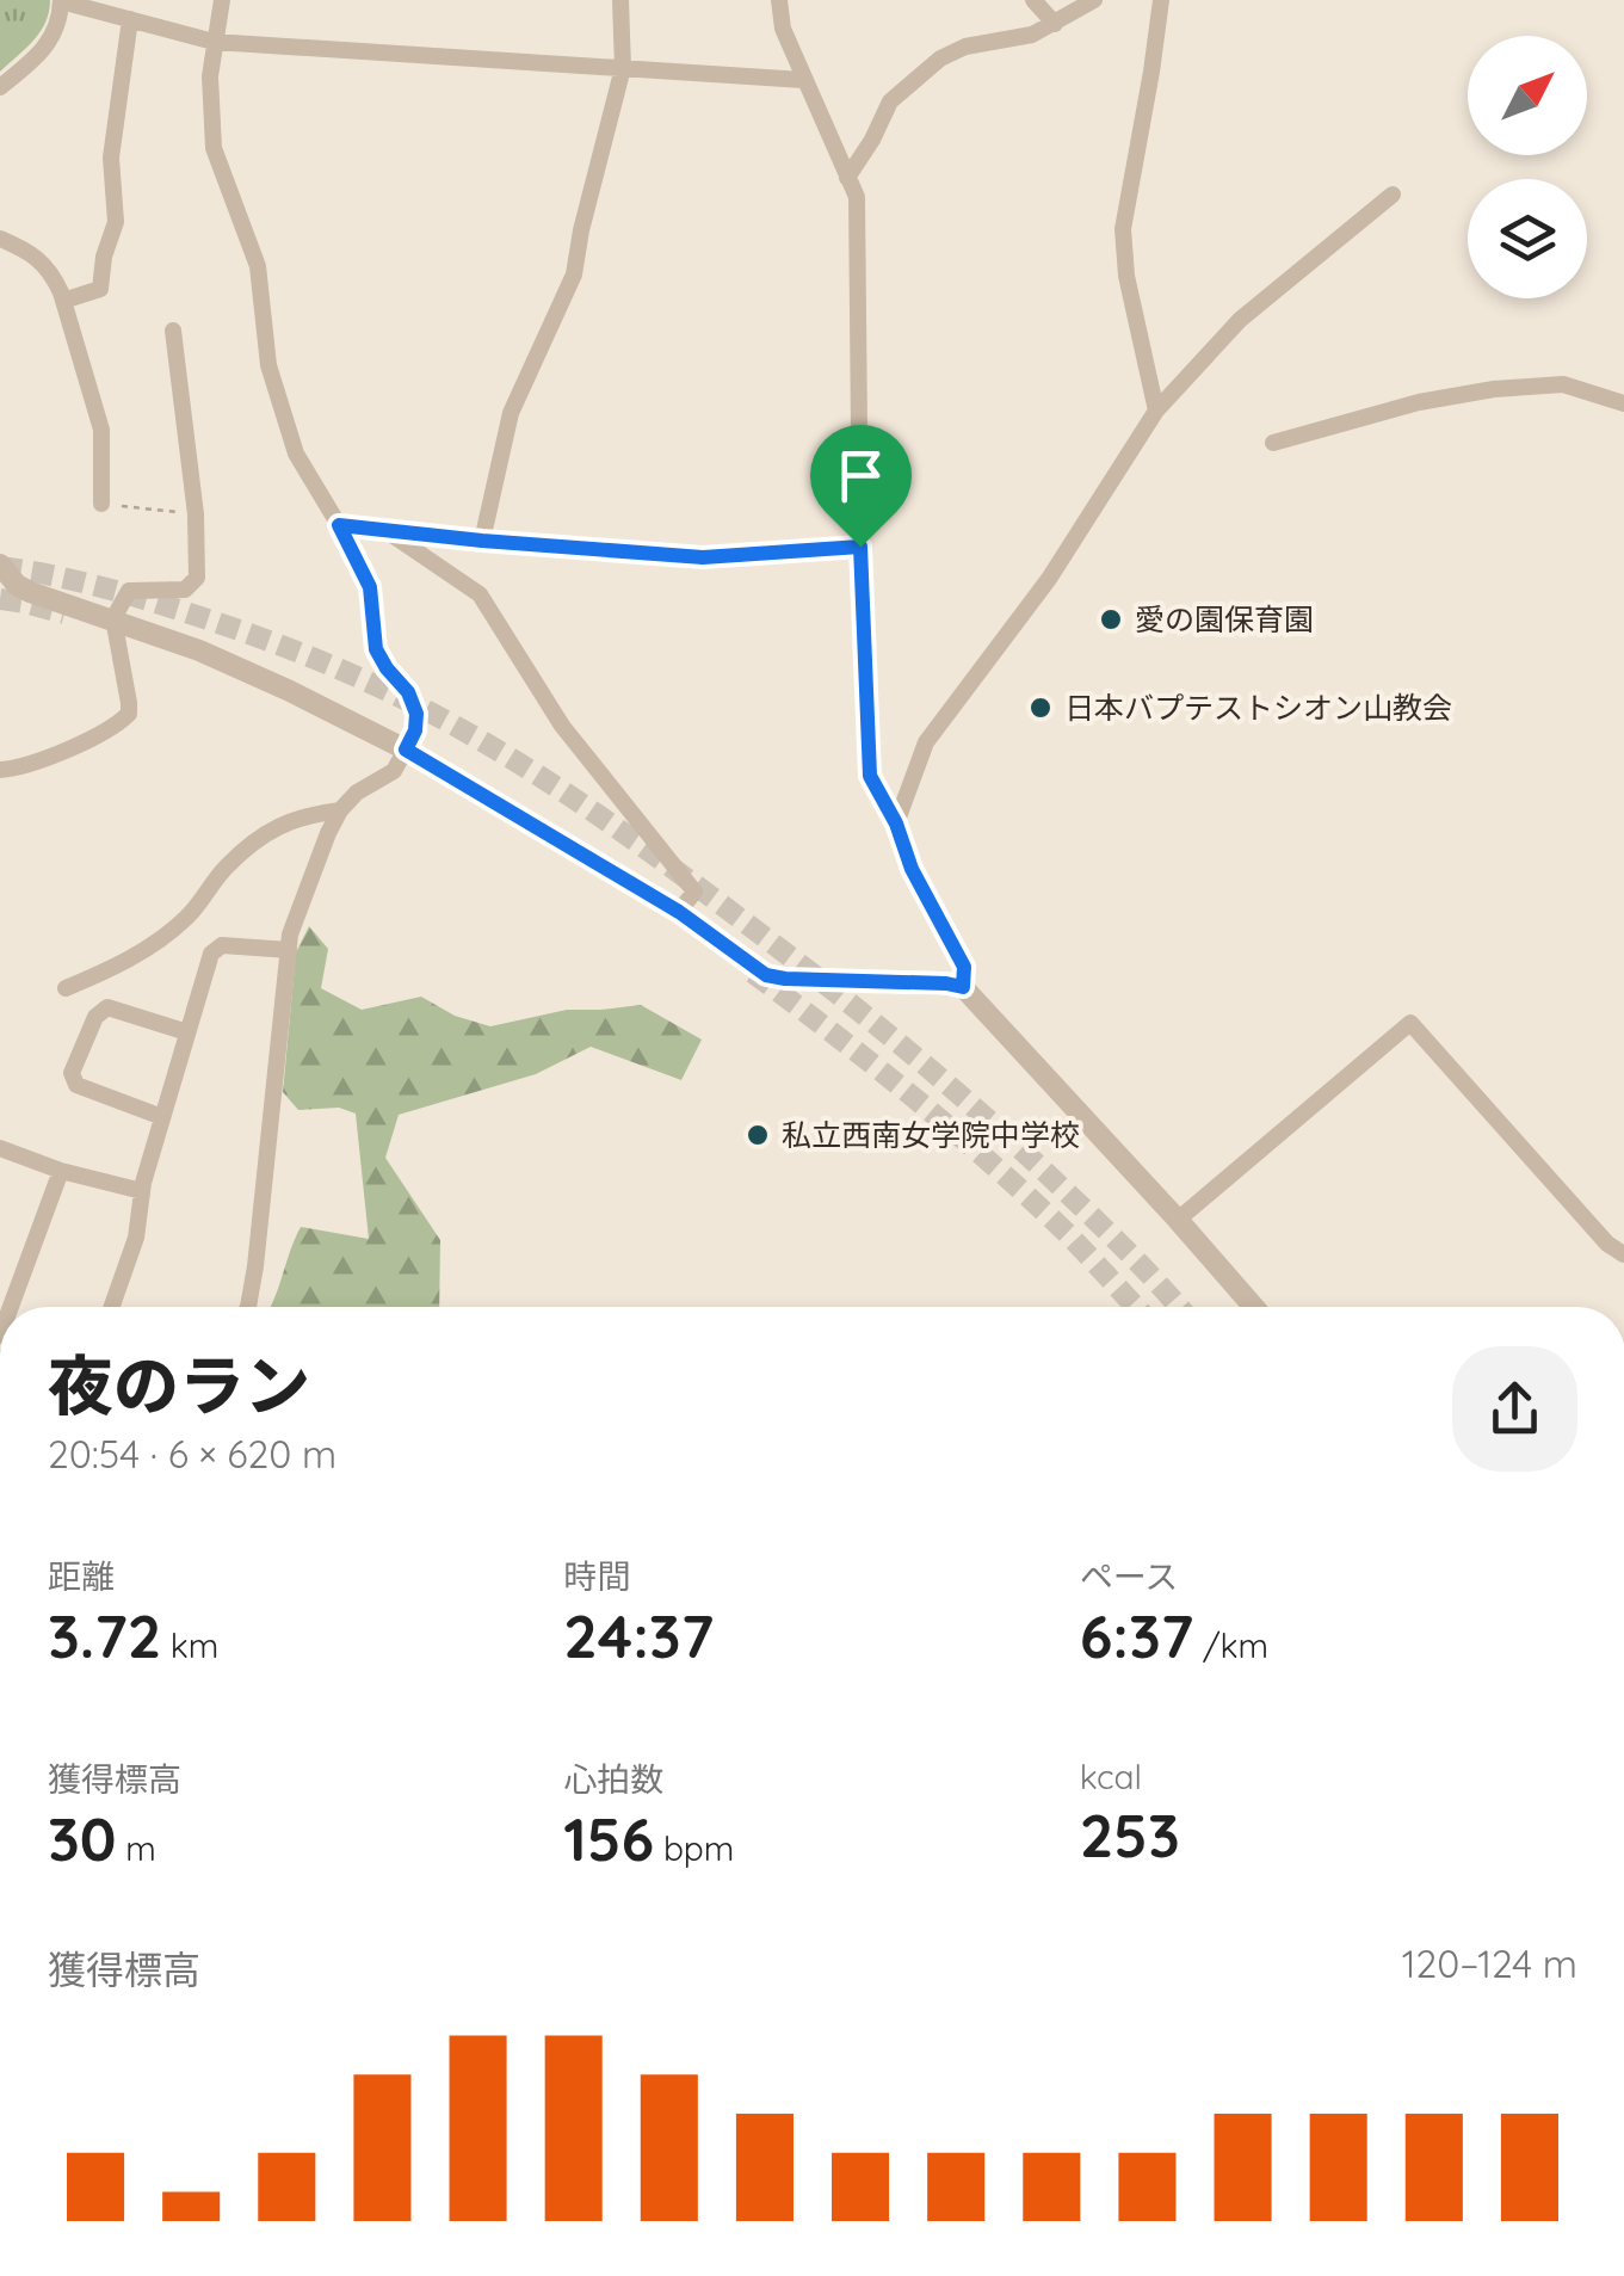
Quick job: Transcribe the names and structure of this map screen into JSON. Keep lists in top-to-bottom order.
{
  "places": ["愛の園保育園", "日本バプテストシオン山教会", "私立西南女学院中学校"],
  "north": "top right",
  "page": {
    "heading": ["夜のラン", "20:54 · 6 × 620 m"],
    "stats": [
      ["距離", "3.72 km"],
      ["時間", "24:37"],
      ["ペース", "6:37 /km"],
      ["獲得標高", "30 m"],
      ["心拍数", "156 bpm"],
      ["kcal", "253"]
    ],
    "chart": ["獲得標高", "120–124 m"]
  }
}
